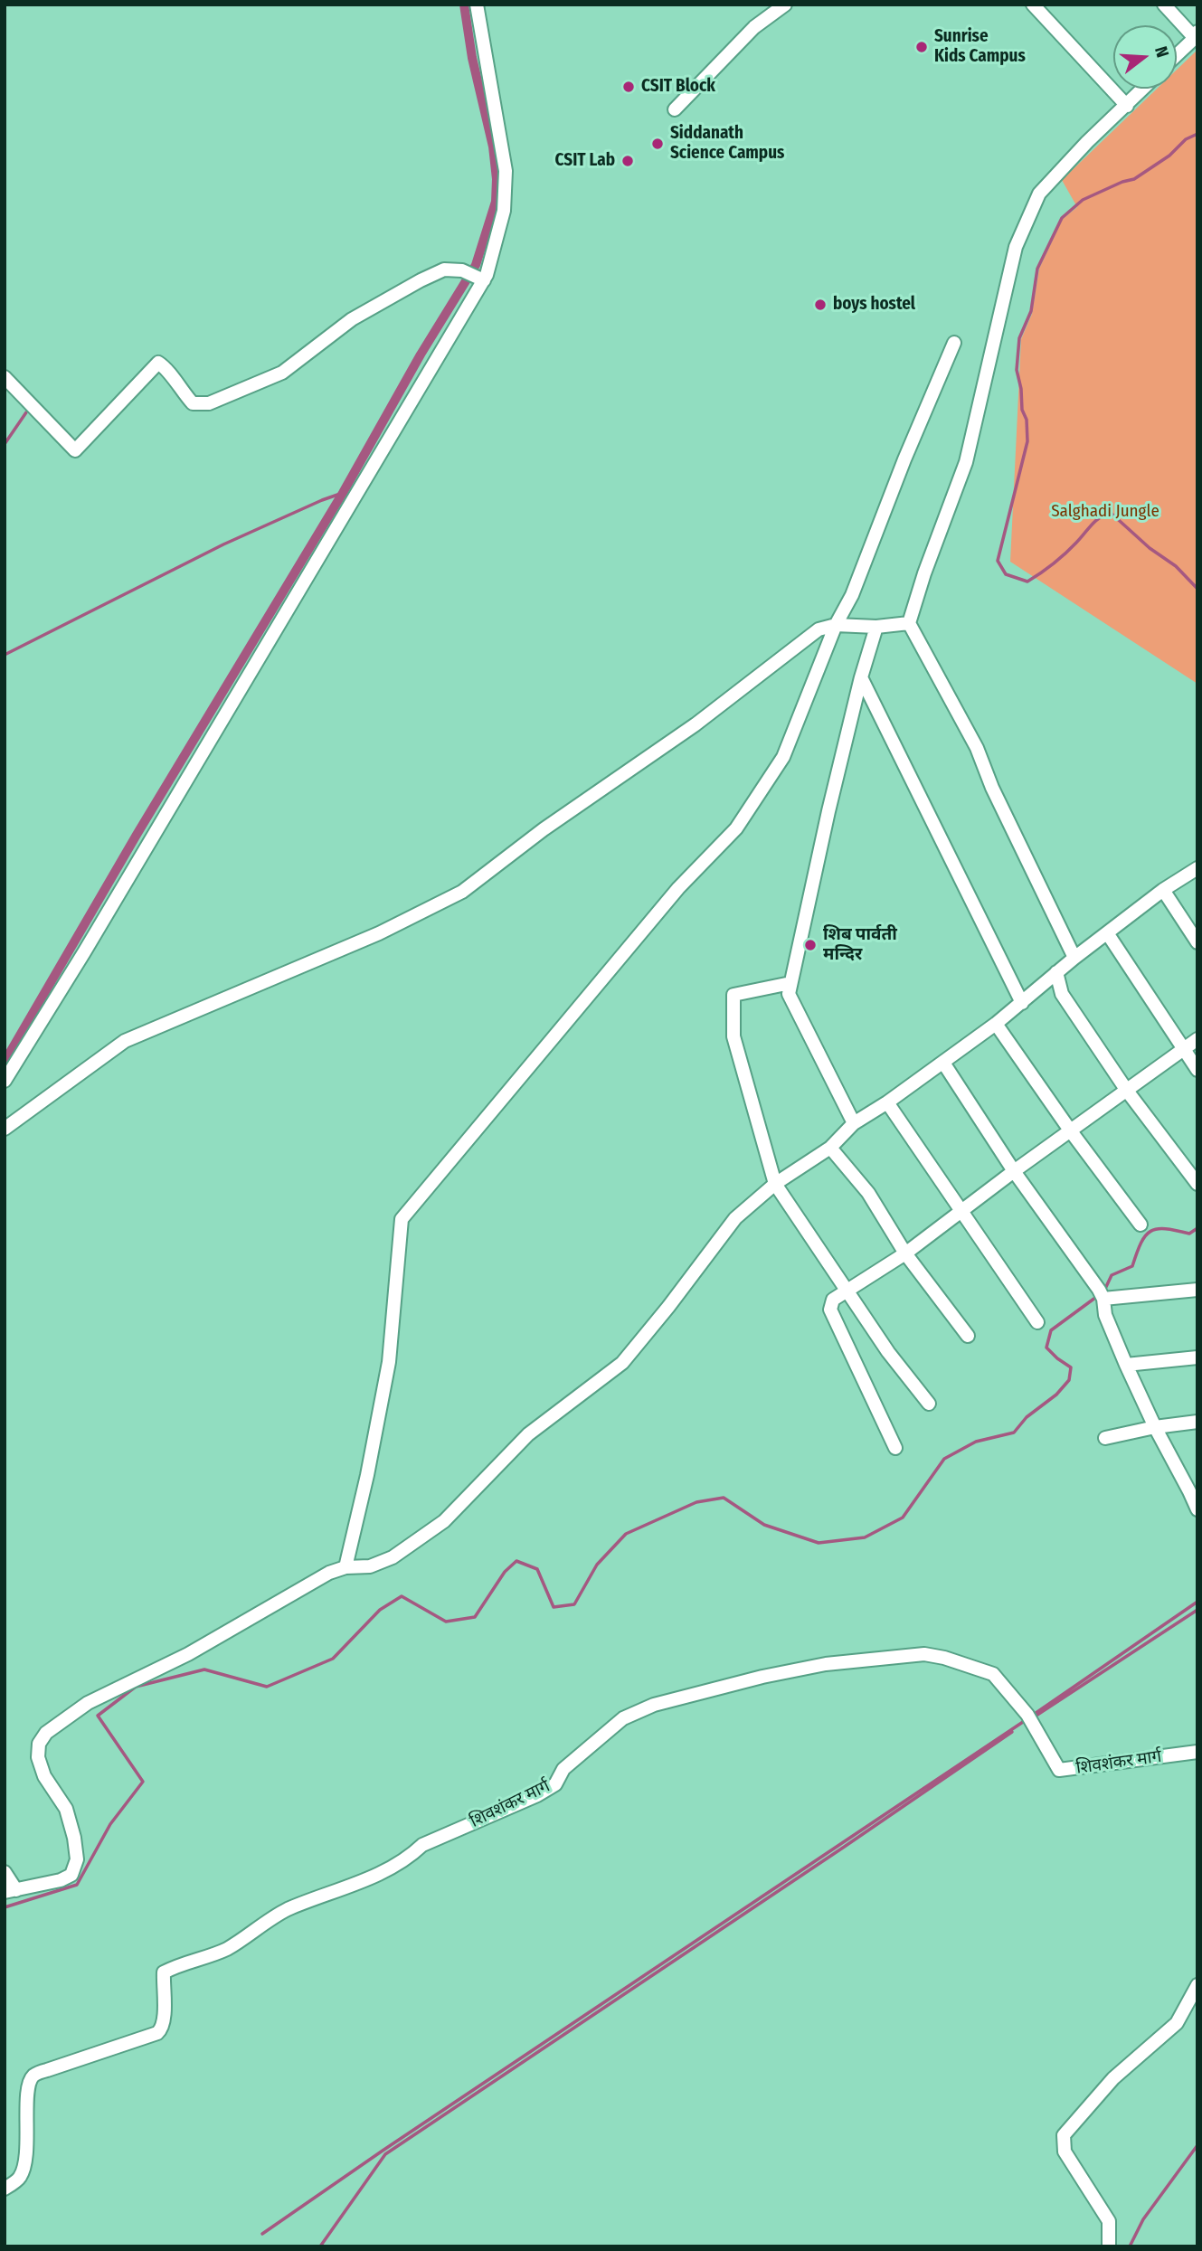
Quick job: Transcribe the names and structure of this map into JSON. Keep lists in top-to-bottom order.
{
  "streets": {
    "street": ["शिवशंकर मार्ग"]
  },
  "parks": ["Salghadi Jungle"],
  "places": [
    "Sunrise Kids Campus",
    "CSIT Block",
    "Siddanath Science Campus",
    "CSIT Lab",
    "boys hostel",
    "शिब पार्वती मन्दिर"
  ],
  "north": "right"
}
